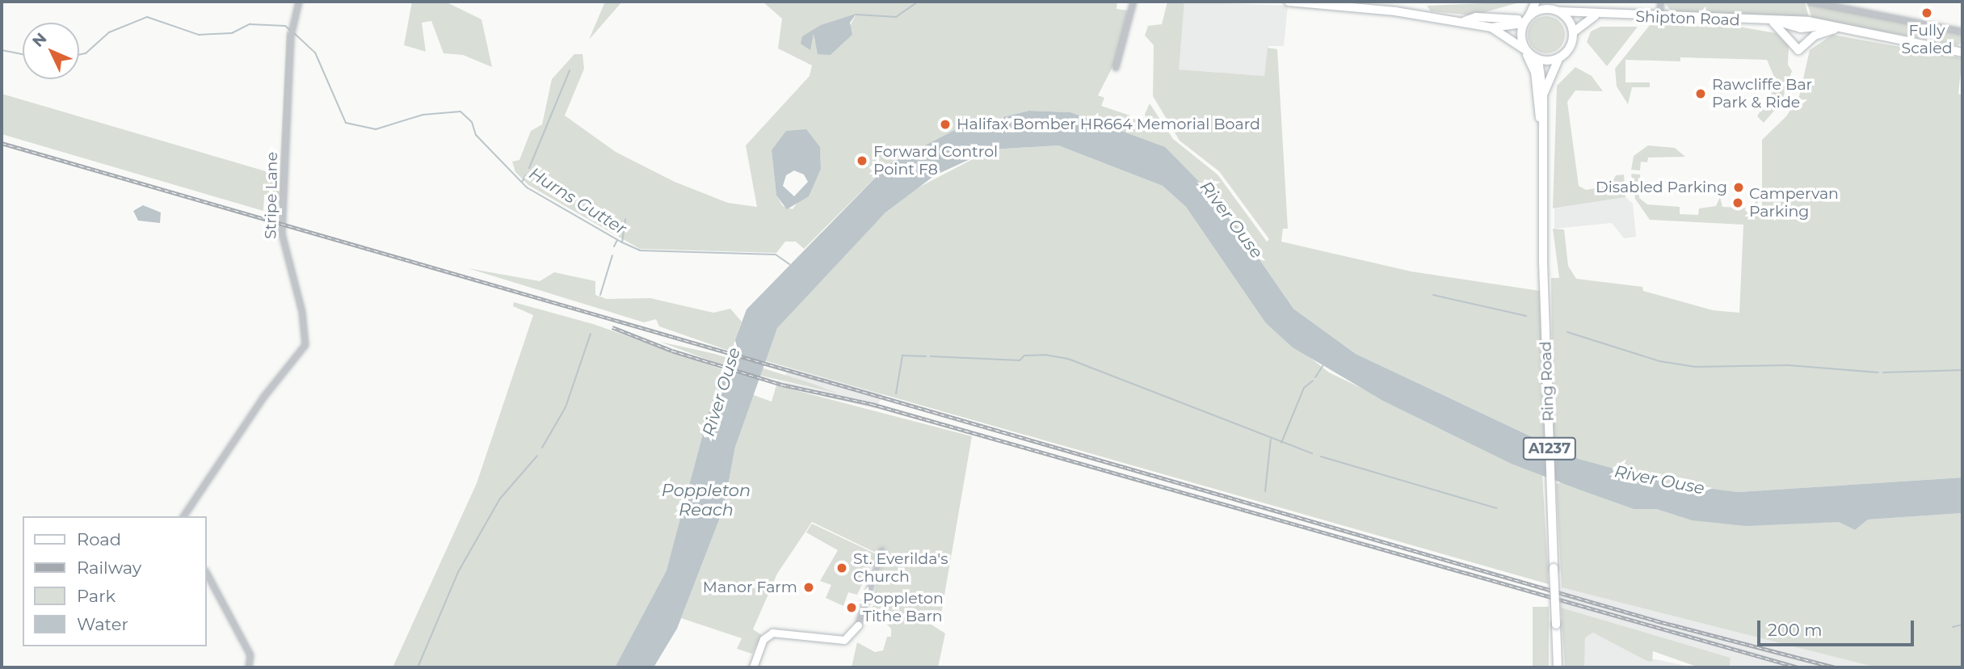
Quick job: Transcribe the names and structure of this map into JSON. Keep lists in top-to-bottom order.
{
  "streets": {
    "highway": ["Ring Road", "A1237"],
    "main road": ["Shipton Road"],
    "street": ["Stripe Lane"]
  },
  "crossings": [
    ["Shipton Road", "Ring Road"]
  ],
  "water": ["Hurns Gutter", "River Ouse", "Poppleton Reach"],
  "places": [
    "Fully Scaled",
    "Rawcliffe Bar Park & Ride",
    "Halifax Bomber HR664 Memorial Board",
    "Forward Control Point F8",
    "Disabled Parking",
    "Campervan Parking",
    "St. Everilda's Church",
    "Manor Farm",
    "Poppleton Tithe Barn"
  ],
  "legend": [
    "Road",
    "Railway",
    "Park",
    "Water"
  ],
  "scale_bar": "200 m",
  "north": "top left"
}
